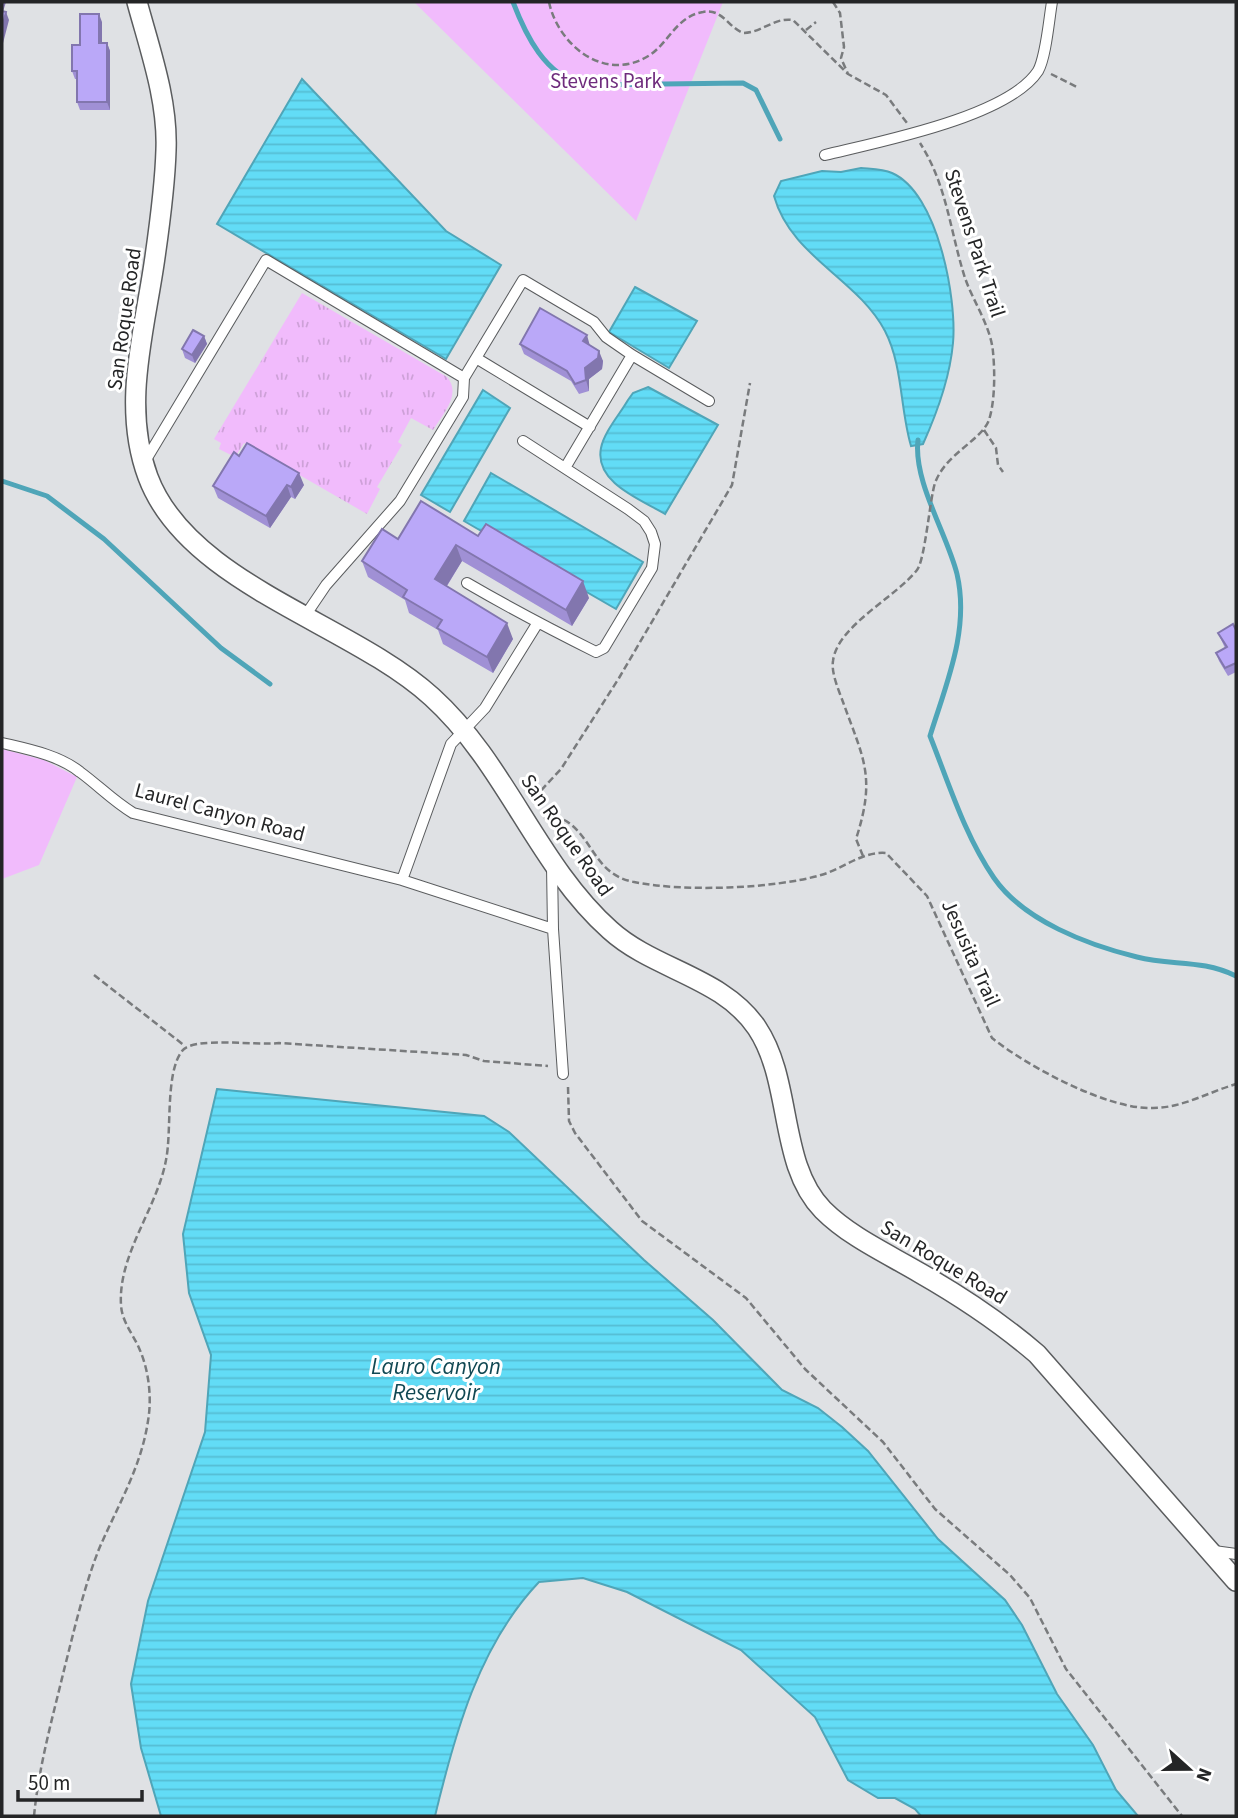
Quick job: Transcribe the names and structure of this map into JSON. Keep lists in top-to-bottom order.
{
  "streets": {
    "street": ["San Roque Road"],
    "lane": ["Laurel Canyon Road"],
    "path": ["Stevens Park Trail", "Jesusita Trail"]
  },
  "water": ["Lauro Canyon Reservoir"],
  "parks": ["Stevens Park"],
  "scale_bar": "50 m",
  "north": "right"
}
